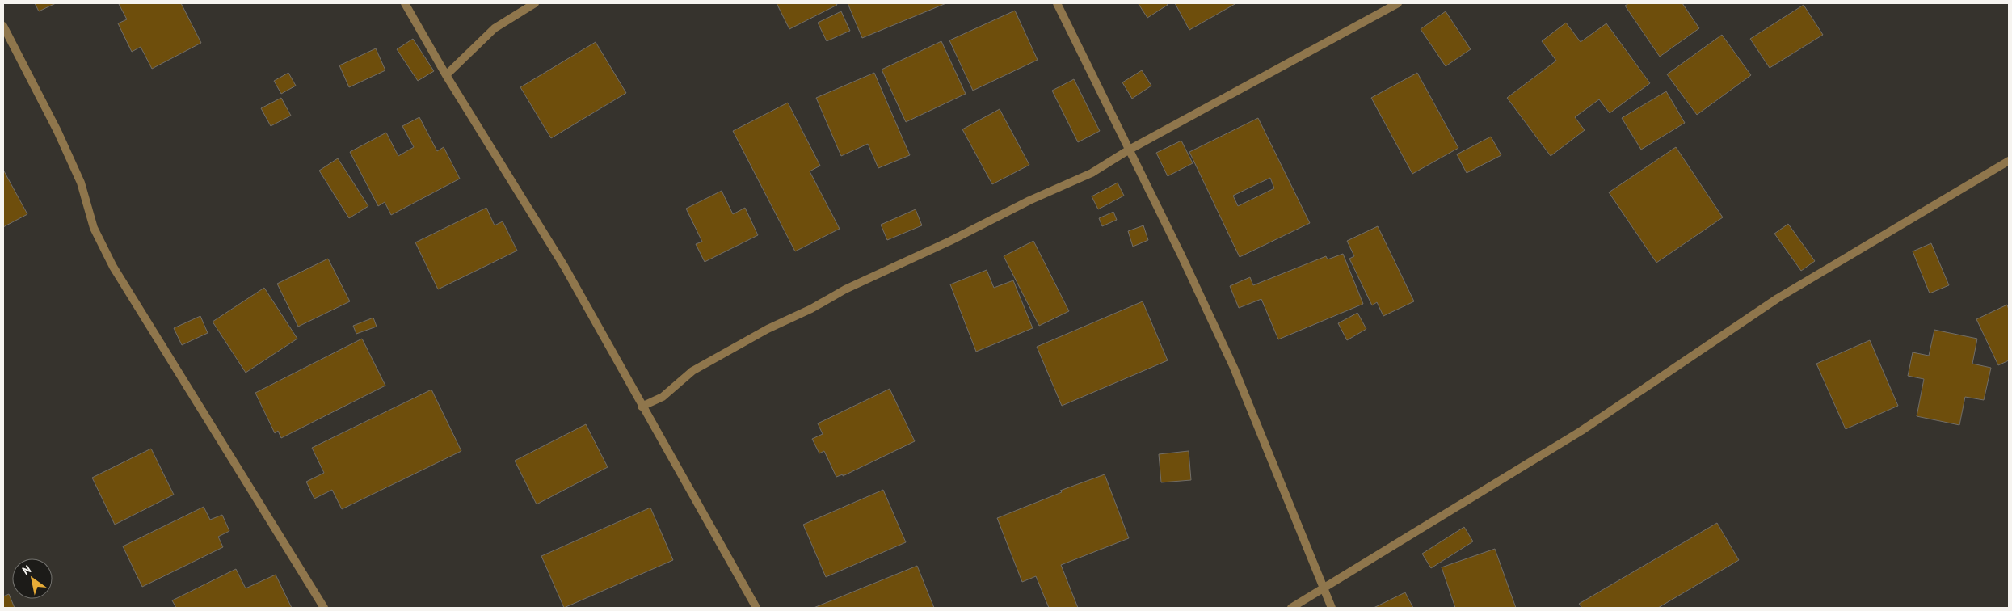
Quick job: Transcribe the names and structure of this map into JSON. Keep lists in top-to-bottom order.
{
  "north": "top left"
}
